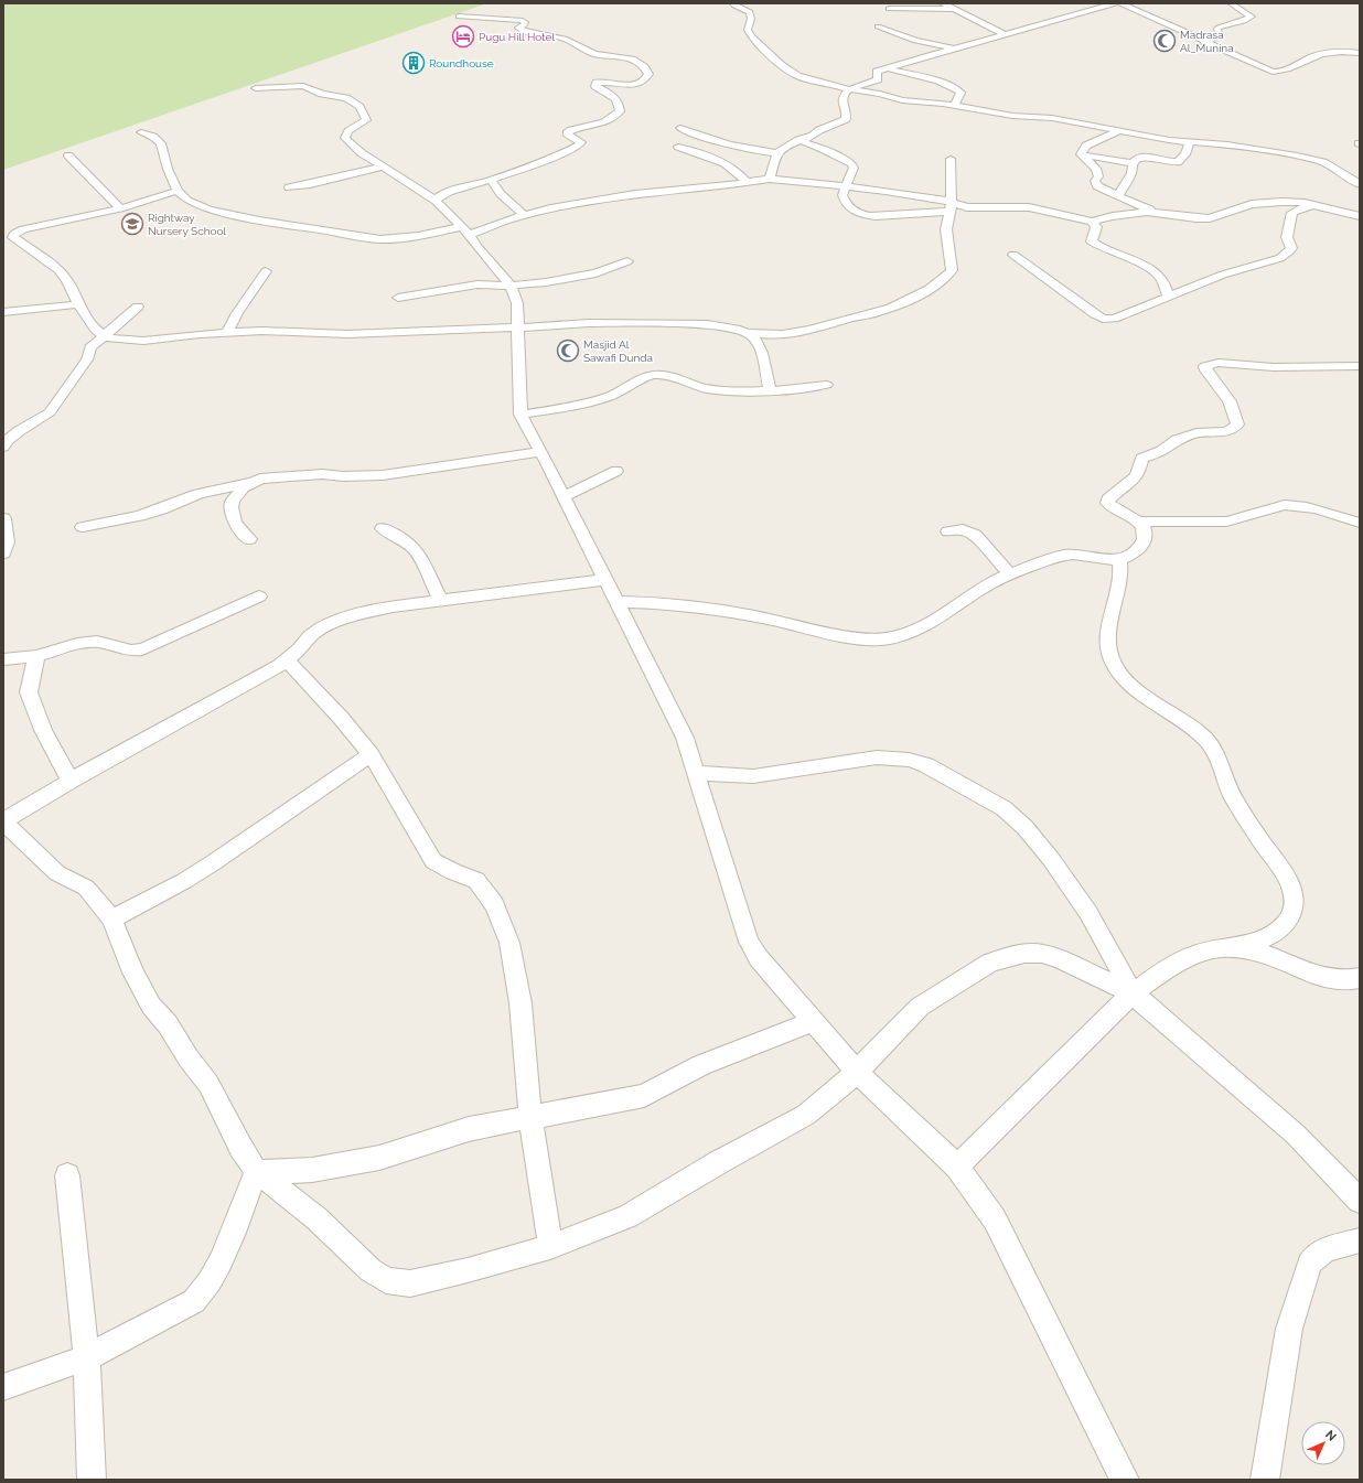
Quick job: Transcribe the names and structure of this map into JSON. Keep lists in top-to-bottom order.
{
  "places": {
    "hotel": ["Pugu Hill Hotel"],
    "mosque": ["Madrasa Al_Munina", "Masjid Al Sawafi Dunda"],
    "building": ["Roundhouse"],
    "school or university": ["Rightway Nursery School"]
  },
  "north": "top right"
}
